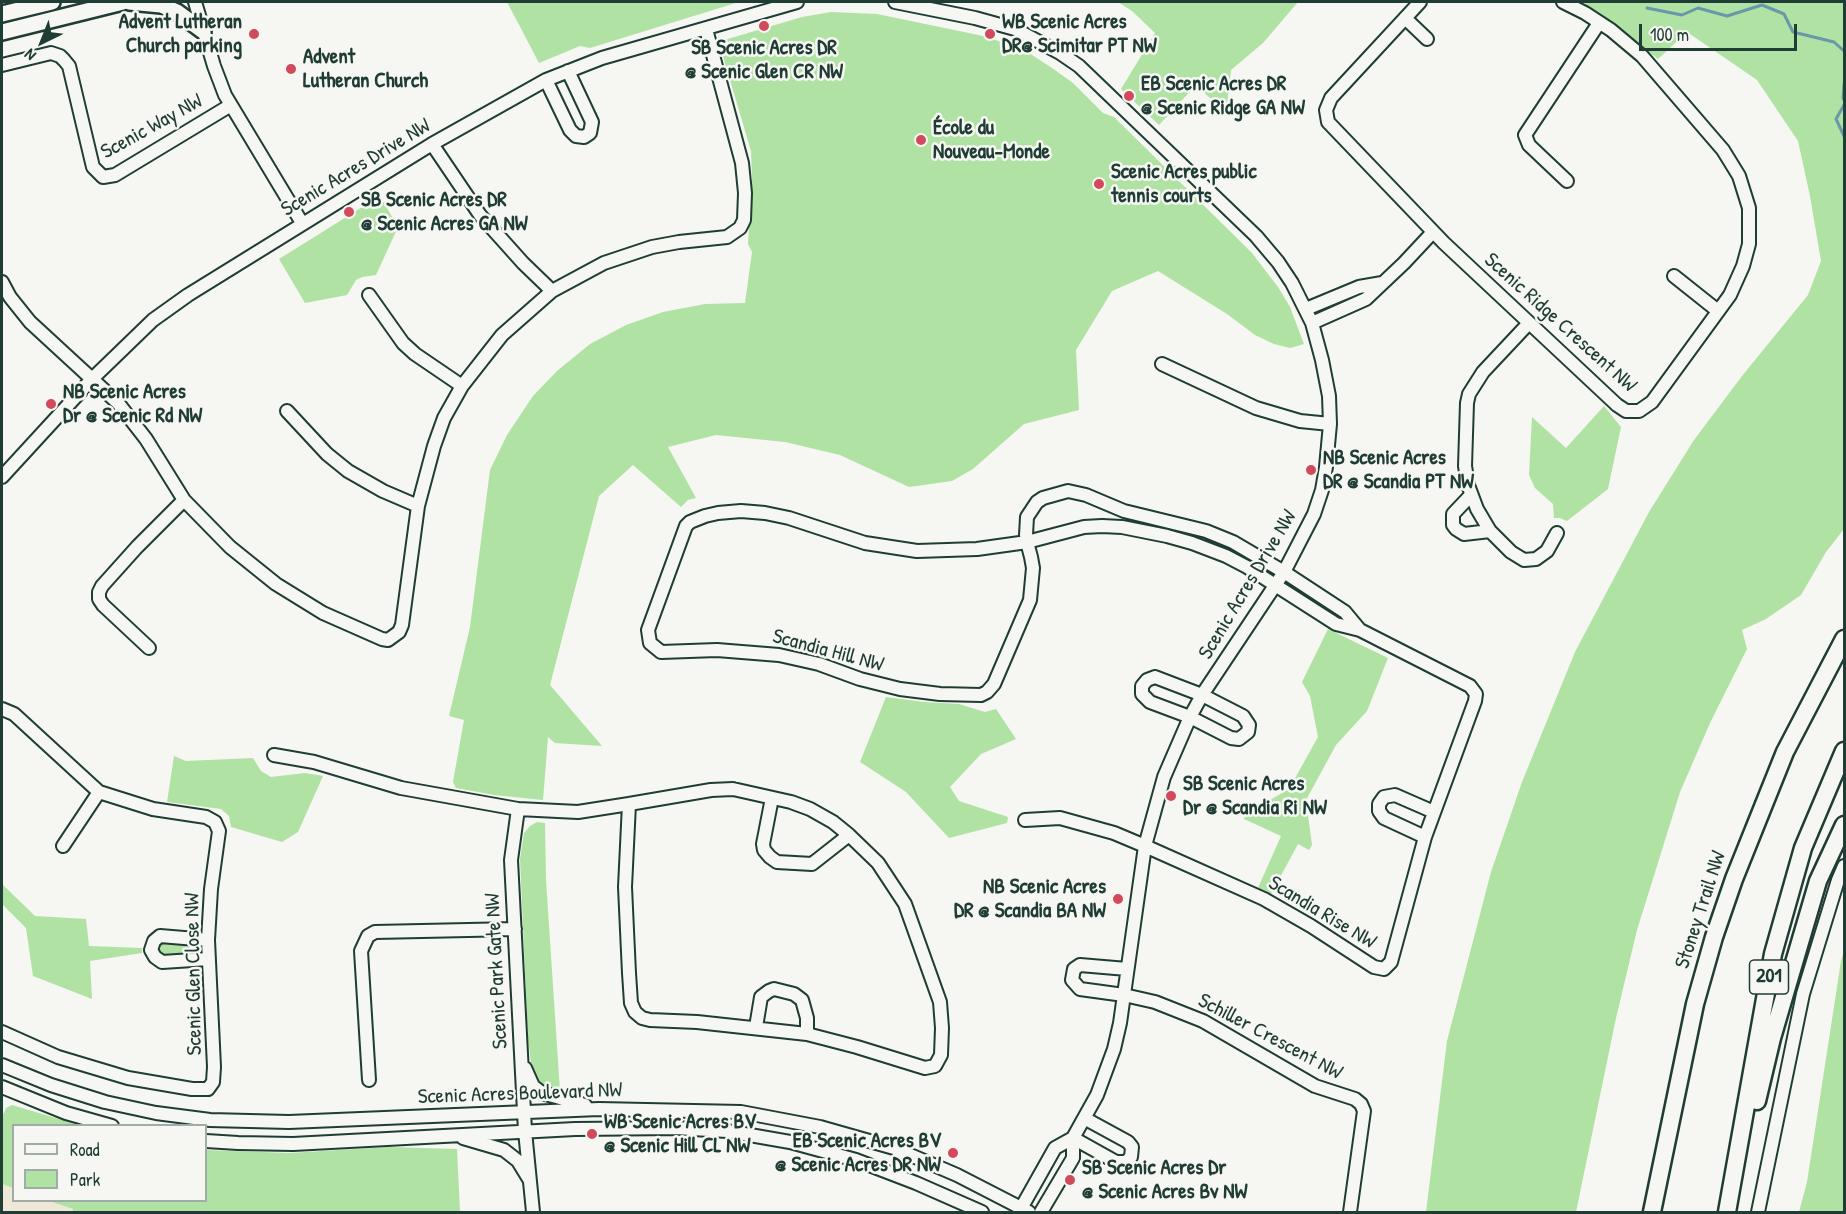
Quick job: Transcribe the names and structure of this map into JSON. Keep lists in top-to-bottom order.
{
  "streets": {
    "highway": ["Stoney Trail NW", "201"],
    "street": [
      "Scenic Way NW",
      "Scenic Acres Drive NW",
      "Scenic Ridge Crescent NW",
      "Scandia Hill NW",
      "Scandia Rise NW",
      "Scenic Park Gate NW",
      "Scenic Glen Close NW",
      "Schiller Crescent NW",
      "Scenic Acres Boulevard NW"
    ]
  },
  "crossings": [
    ["Scenic Acres Drive NW", "Scandia Hill NW"],
    ["Scenic Acres Drive NW", "Scandia Rise NW"],
    ["Scenic Acres Drive NW", "Schiller Crescent NW"],
    ["Scenic Acres Drive NW", "Scenic Acres Boulevard NW"],
    ["Scandia Hill NW", "Scandia Rise NW"],
    ["Scenic Park Gate NW", "Scenic Acres Boulevard NW"]
  ],
  "places": [
    "SB Scenic Acres DR @ Scenic Glen CR NW",
    "Advent Lutheran Church parking",
    "WB Scenic Acres DR@ Scimitar PT NW",
    "Advent Lutheran Church",
    "EB Scenic Acres DR @ Scenic Ridge GA NW",
    "École du Nouveau-Monde",
    "Scenic Acres public tennis courts",
    "SB Scenic Acres DR @ Scenic Acres GA NW",
    "NB Scenic Acres Dr @ Scenic Rd NW",
    "NB Scenic Acres DR @ Scandia PT NW",
    "SB Scenic Acres Dr @ Scandia Ri NW",
    "NB Scenic Acres DR @ Scandia BA NW",
    "WB Scenic Acres BV @ Scenic Hill CL NW",
    "EB Scenic Acres BV @ Scenic Acres DR NW",
    "SB Scenic Acres Dr @ Scenic Acres Bv NW"
  ],
  "legend": ["Road", "Park"],
  "scale_bar": "100 m",
  "north": "bottom left"
}
